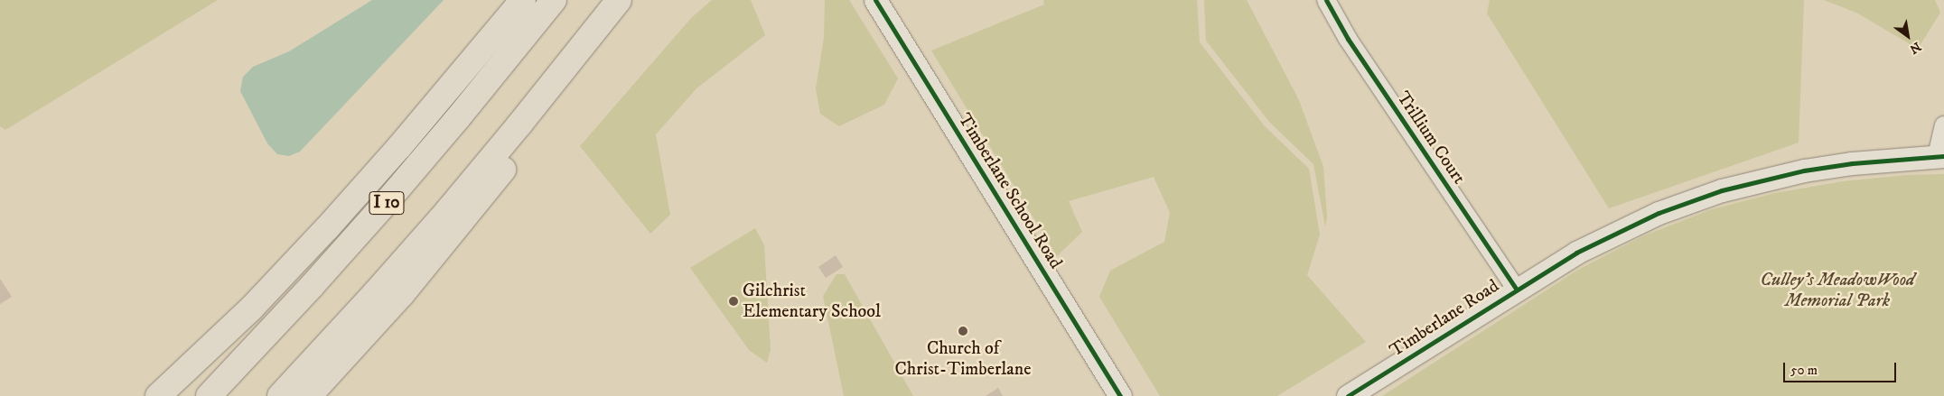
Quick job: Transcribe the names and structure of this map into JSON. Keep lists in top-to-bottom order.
{
  "streets": {
    "highway": ["I 10"],
    "street": ["Trillium Court", "Timberlane School Road", "Timberlane Road"]
  },
  "crossings": [
    ["Trillium Court", "Timberlane Road"]
  ],
  "parks": ["Culley's MeadowWood Memorial Park"],
  "places": ["Gilchrist Elementary School", "Church of Christ-Timberlane"],
  "scale_bar": "50 m",
  "north": "bottom right"
}
